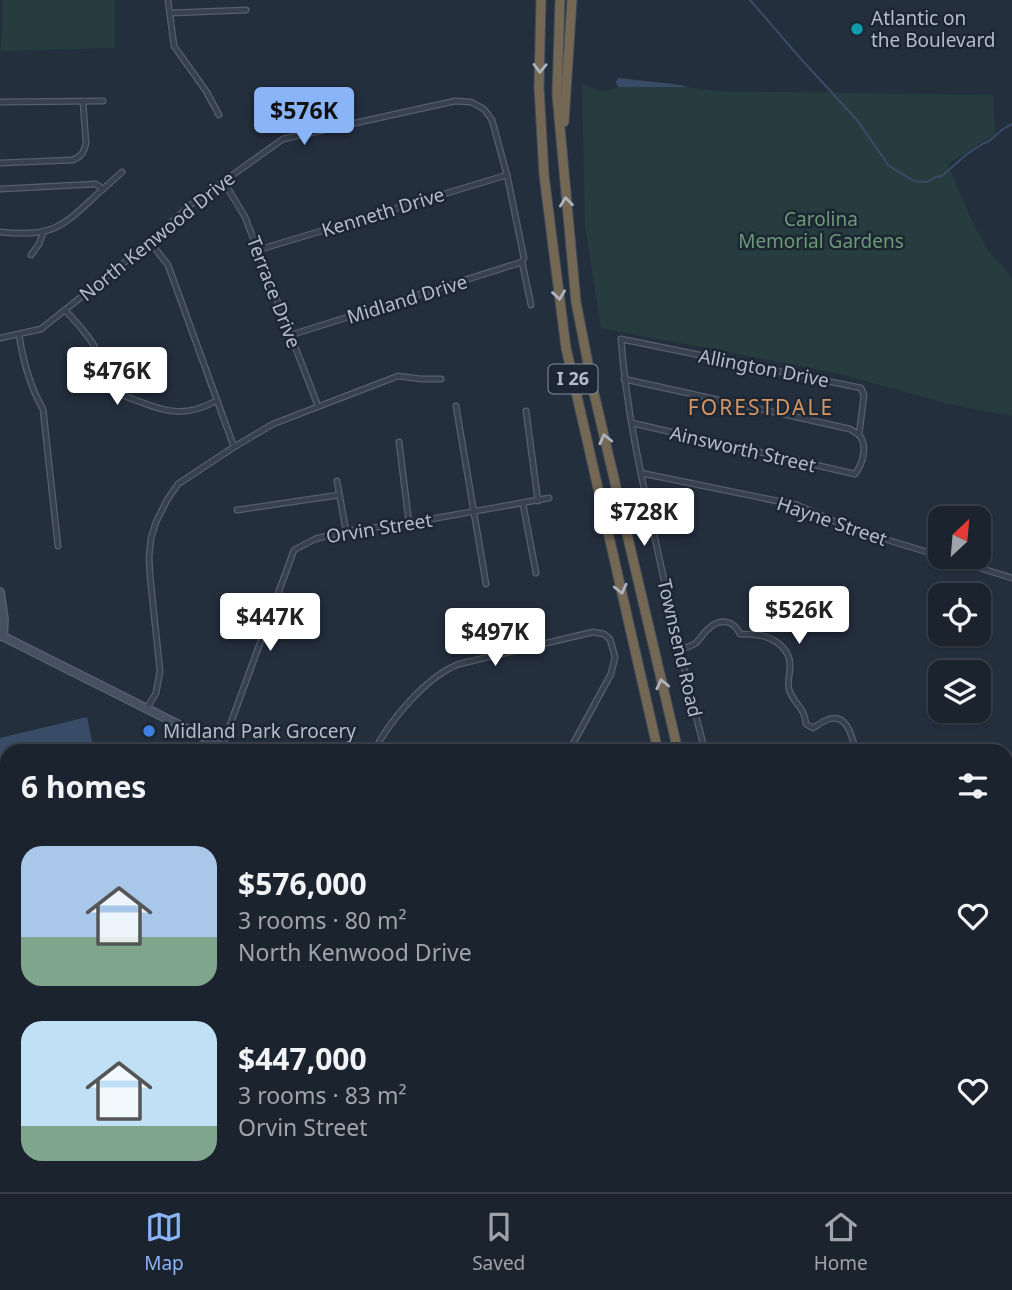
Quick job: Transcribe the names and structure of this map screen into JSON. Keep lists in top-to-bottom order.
{
  "streets": {
    "highway": ["I 26"],
    "street": [
      "Kenneth Drive",
      "North Kenwood Drive",
      "Terrace Drive",
      "Midland Drive",
      "Allington Drive",
      "Ainsworth Street",
      "Hayne Street",
      "Orvin Street",
      "Townsend Road"
    ]
  },
  "crossings": [
    ["Kenneth Drive", "North Kenwood Drive"],
    ["Kenneth Drive", "Terrace Drive"],
    ["North Kenwood Drive", "Terrace Drive"],
    ["North Kenwood Drive", "Midland Drive"],
    ["Terrace Drive", "Midland Drive"],
    ["Allington Drive", "Ainsworth Street"],
    ["Allington Drive", "Townsend Road"],
    ["Ainsworth Street", "Townsend Road"],
    ["Hayne Street", "Townsend Road"]
  ],
  "districts": ["FORESTDALE"],
  "parks": ["Carolina Memorial Gardens"],
  "places": ["Atlantic on the Boulevard", "Midland Park Grocery"],
  "north": "top right",
  "page": {
    "price": [
      "$576K",
      "$476K",
      "$728K",
      "$526K",
      "$447K",
      "$497K"
    ],
    "heading": "6 homes",
    "list": [
      {
        "name": "$576,000",
        "note": "3 rooms · 80 m² · North Kenwood Drive"
      },
      {
        "name": "$447,000",
        "note": "3 rooms · 83 m² · Orvin Street"
      }
    ],
    "tabs": ["Map", "Saved", "Home"]
  }
}
